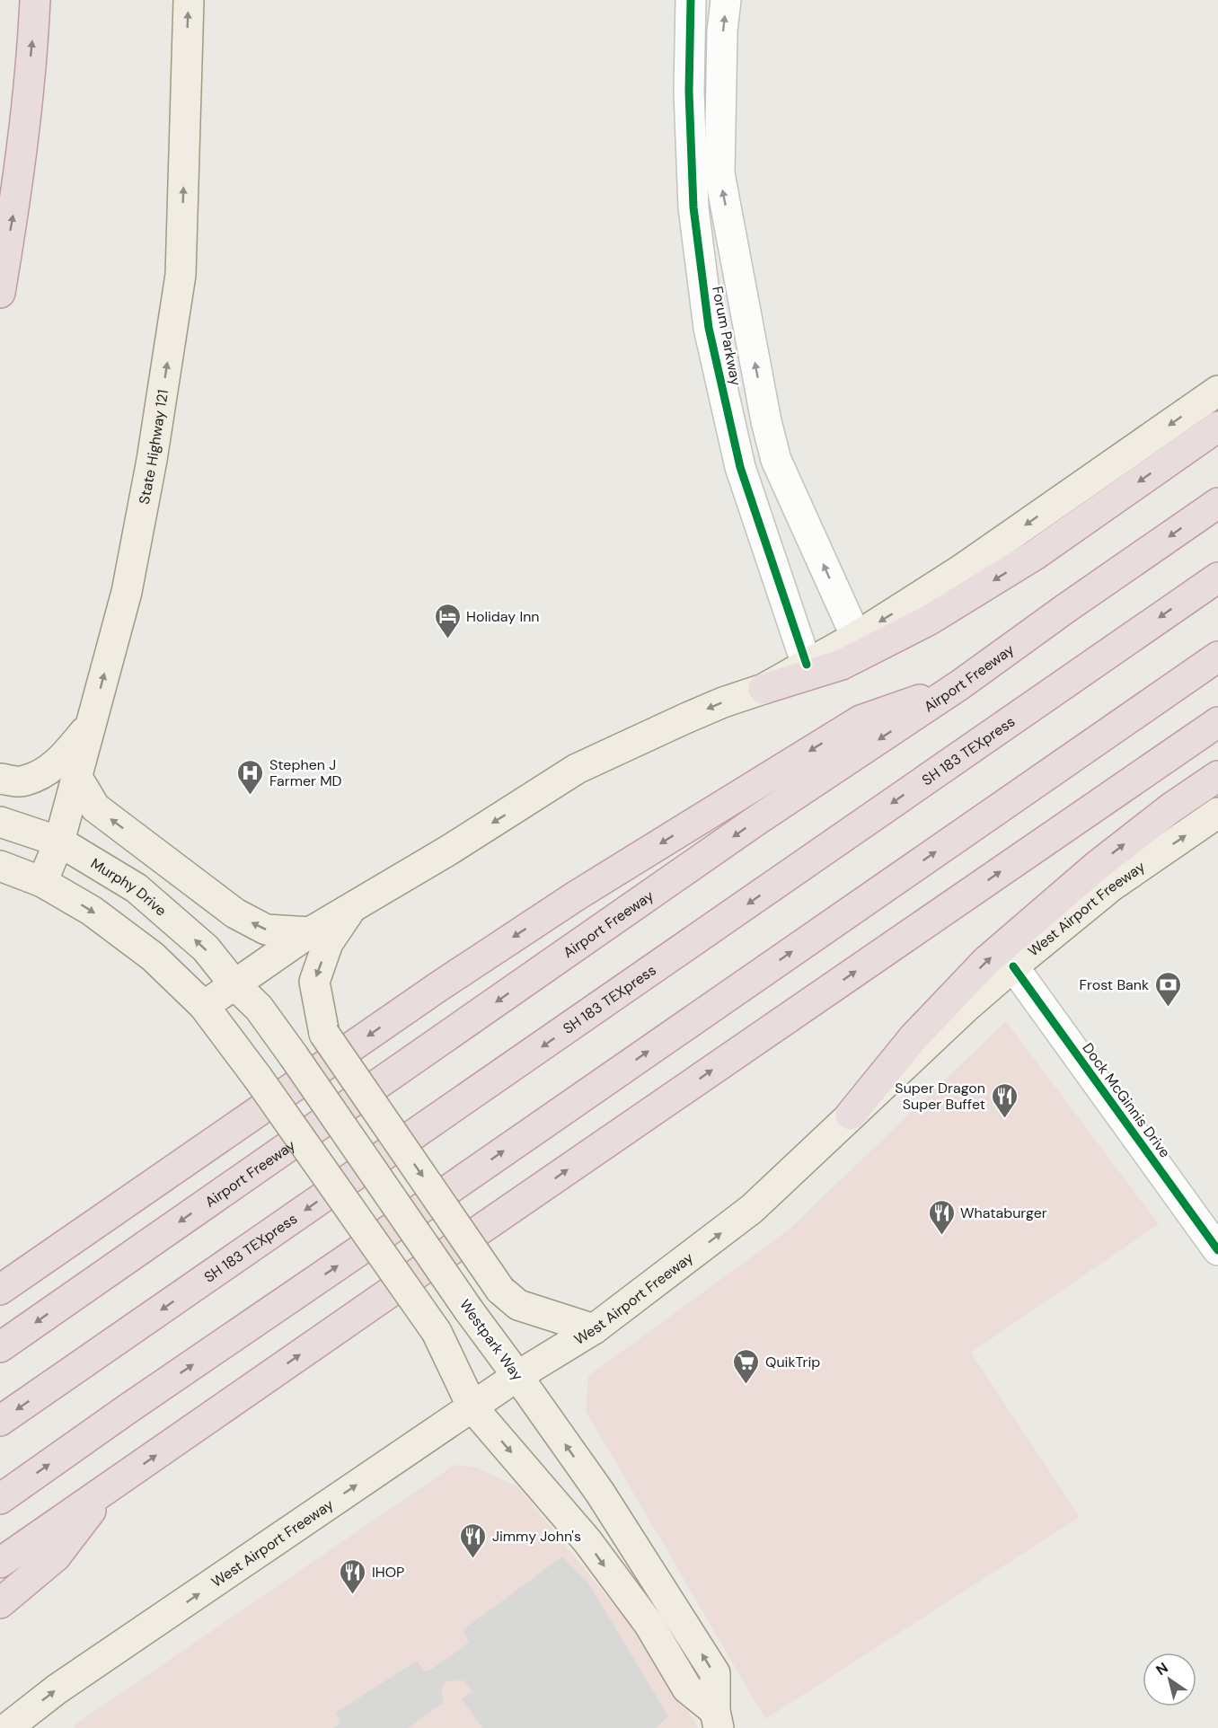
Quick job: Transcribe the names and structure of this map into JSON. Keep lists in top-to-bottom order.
{
  "streets": {
    "highway": ["Airport Freeway", "SH 183 TEXpress"],
    "main road": [
      "State Highway 121",
      "Murphy Drive",
      "West Airport Freeway",
      "Westpark Way"
    ],
    "street": ["Forum Parkway", "Dock McGinnis Drive"]
  },
  "crossings": [
    ["State Highway 121", "Murphy Drive"],
    ["Murphy Drive", "Westpark Way"],
    ["West Airport Freeway", "Dock McGinnis Drive"],
    ["West Airport Freeway", "Westpark Way"]
  ],
  "one_way": ["State Highway 121", "West Airport Freeway"],
  "places": {
    "hotel": ["Holiday Inn"],
    "hospital": ["Stephen J Farmer MD"],
    "bank": ["Frost Bank"],
    "restaurant": [
      "Super Dragon Super Buffet",
      "Whataburger",
      "Jimmy John's",
      "IHOP"
    ],
    "supermarket": ["QuikTrip"]
  },
  "north": "top left"
}
